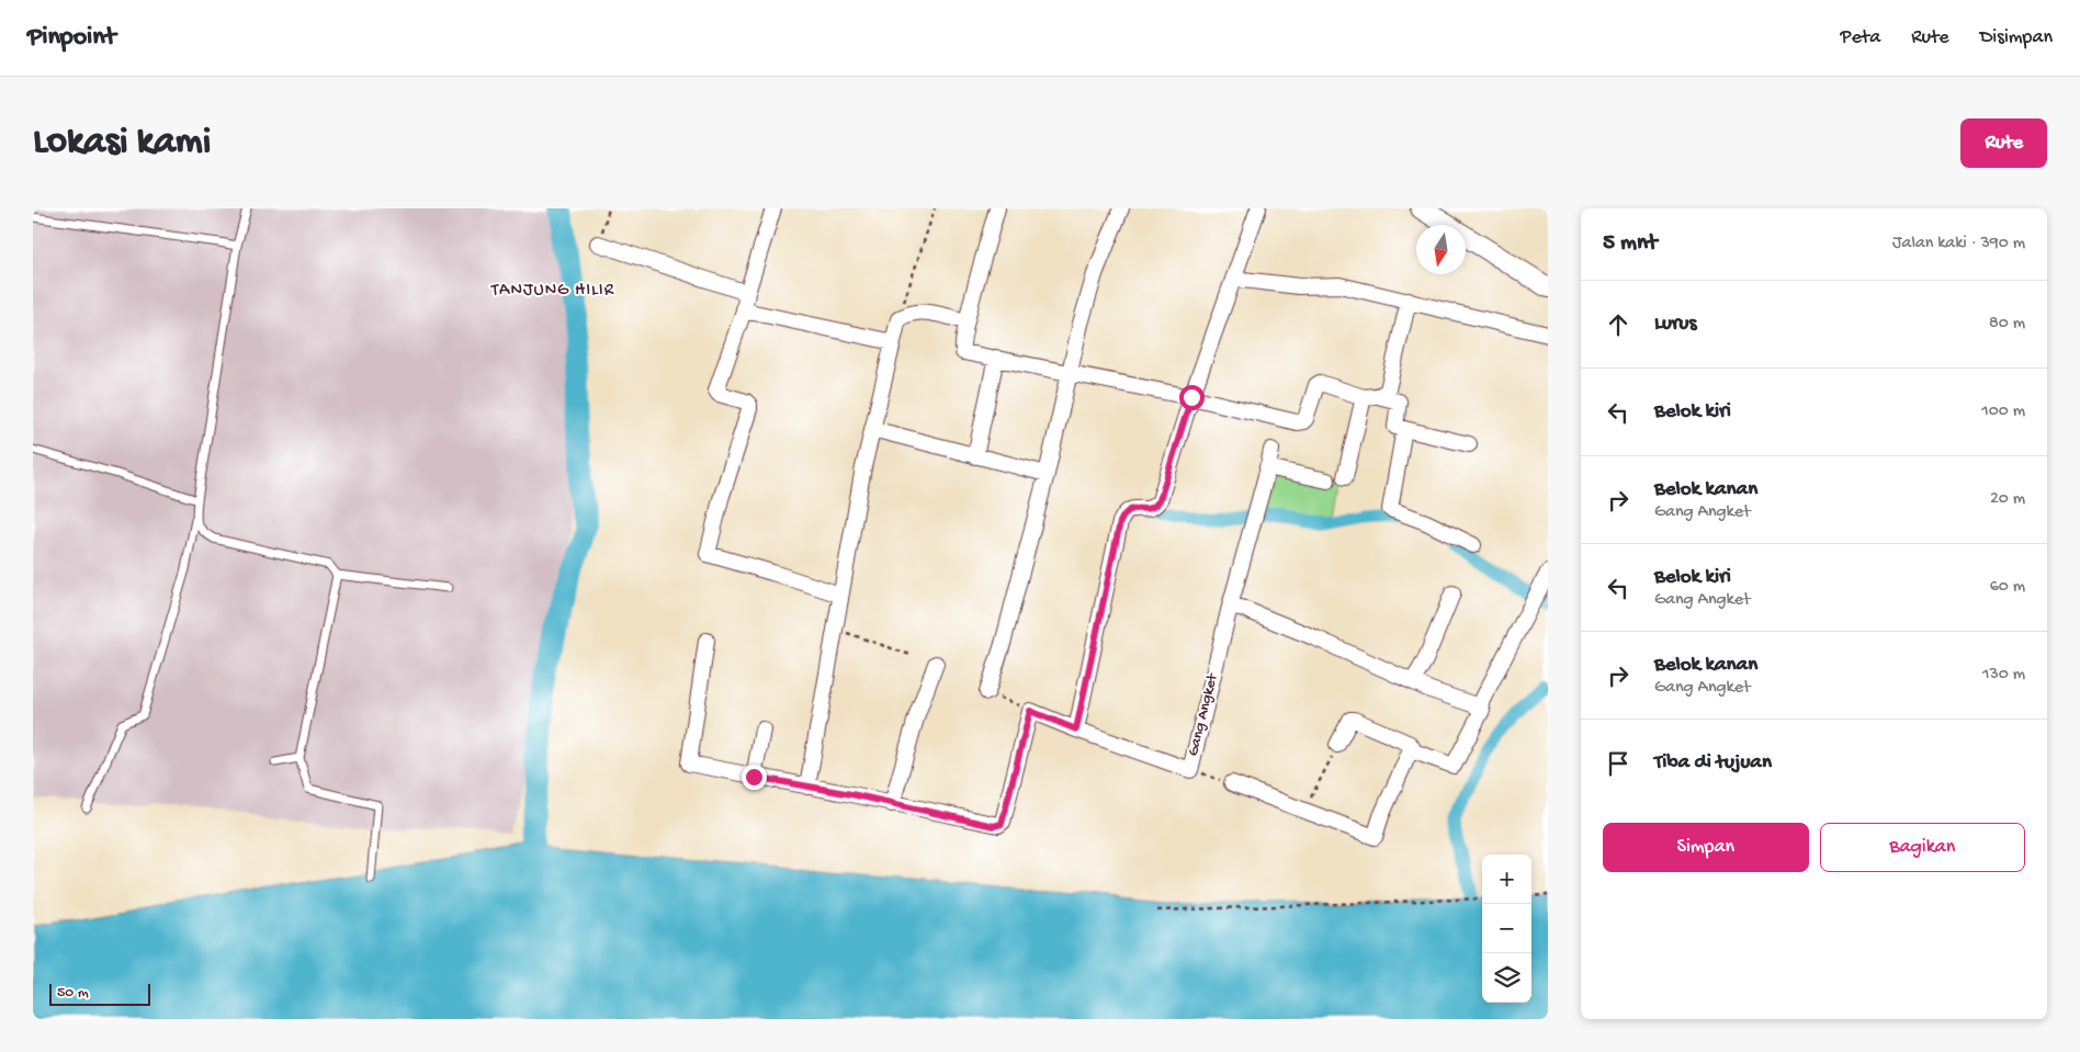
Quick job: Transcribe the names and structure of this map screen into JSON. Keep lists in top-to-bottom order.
{
  "streets": {
    "street": ["Gang Angket"]
  },
  "districts": ["TANJUNG HILIR"],
  "scale_bar": "50 m",
  "north": "bottom",
  "page": {
    "header": "Pinpoint",
    "nav": ["Peta", "Rute", "Disimpan"],
    "buttons": [
      "Rute",
      ["Simpan", "Bagikan"]
    ],
    "title": "Lokasi kami",
    "heading": ["5 mnt", "Jalan kaki · 390 m"],
    "list": [
      ["Lurus", "80 m"],
      ["Belok kiri", "100 m"],
      ["Belok kanan", "Gang Angket", "20 m"],
      ["Belok kiri", "Gang Angket", "60 m"],
      ["Belok kanan", "Gang Angket", "130 m"],
      "Tiba di tujuan"
    ],
    "map_buttons": ["+", "−"],
    "scale": "50 m"
  }
}
